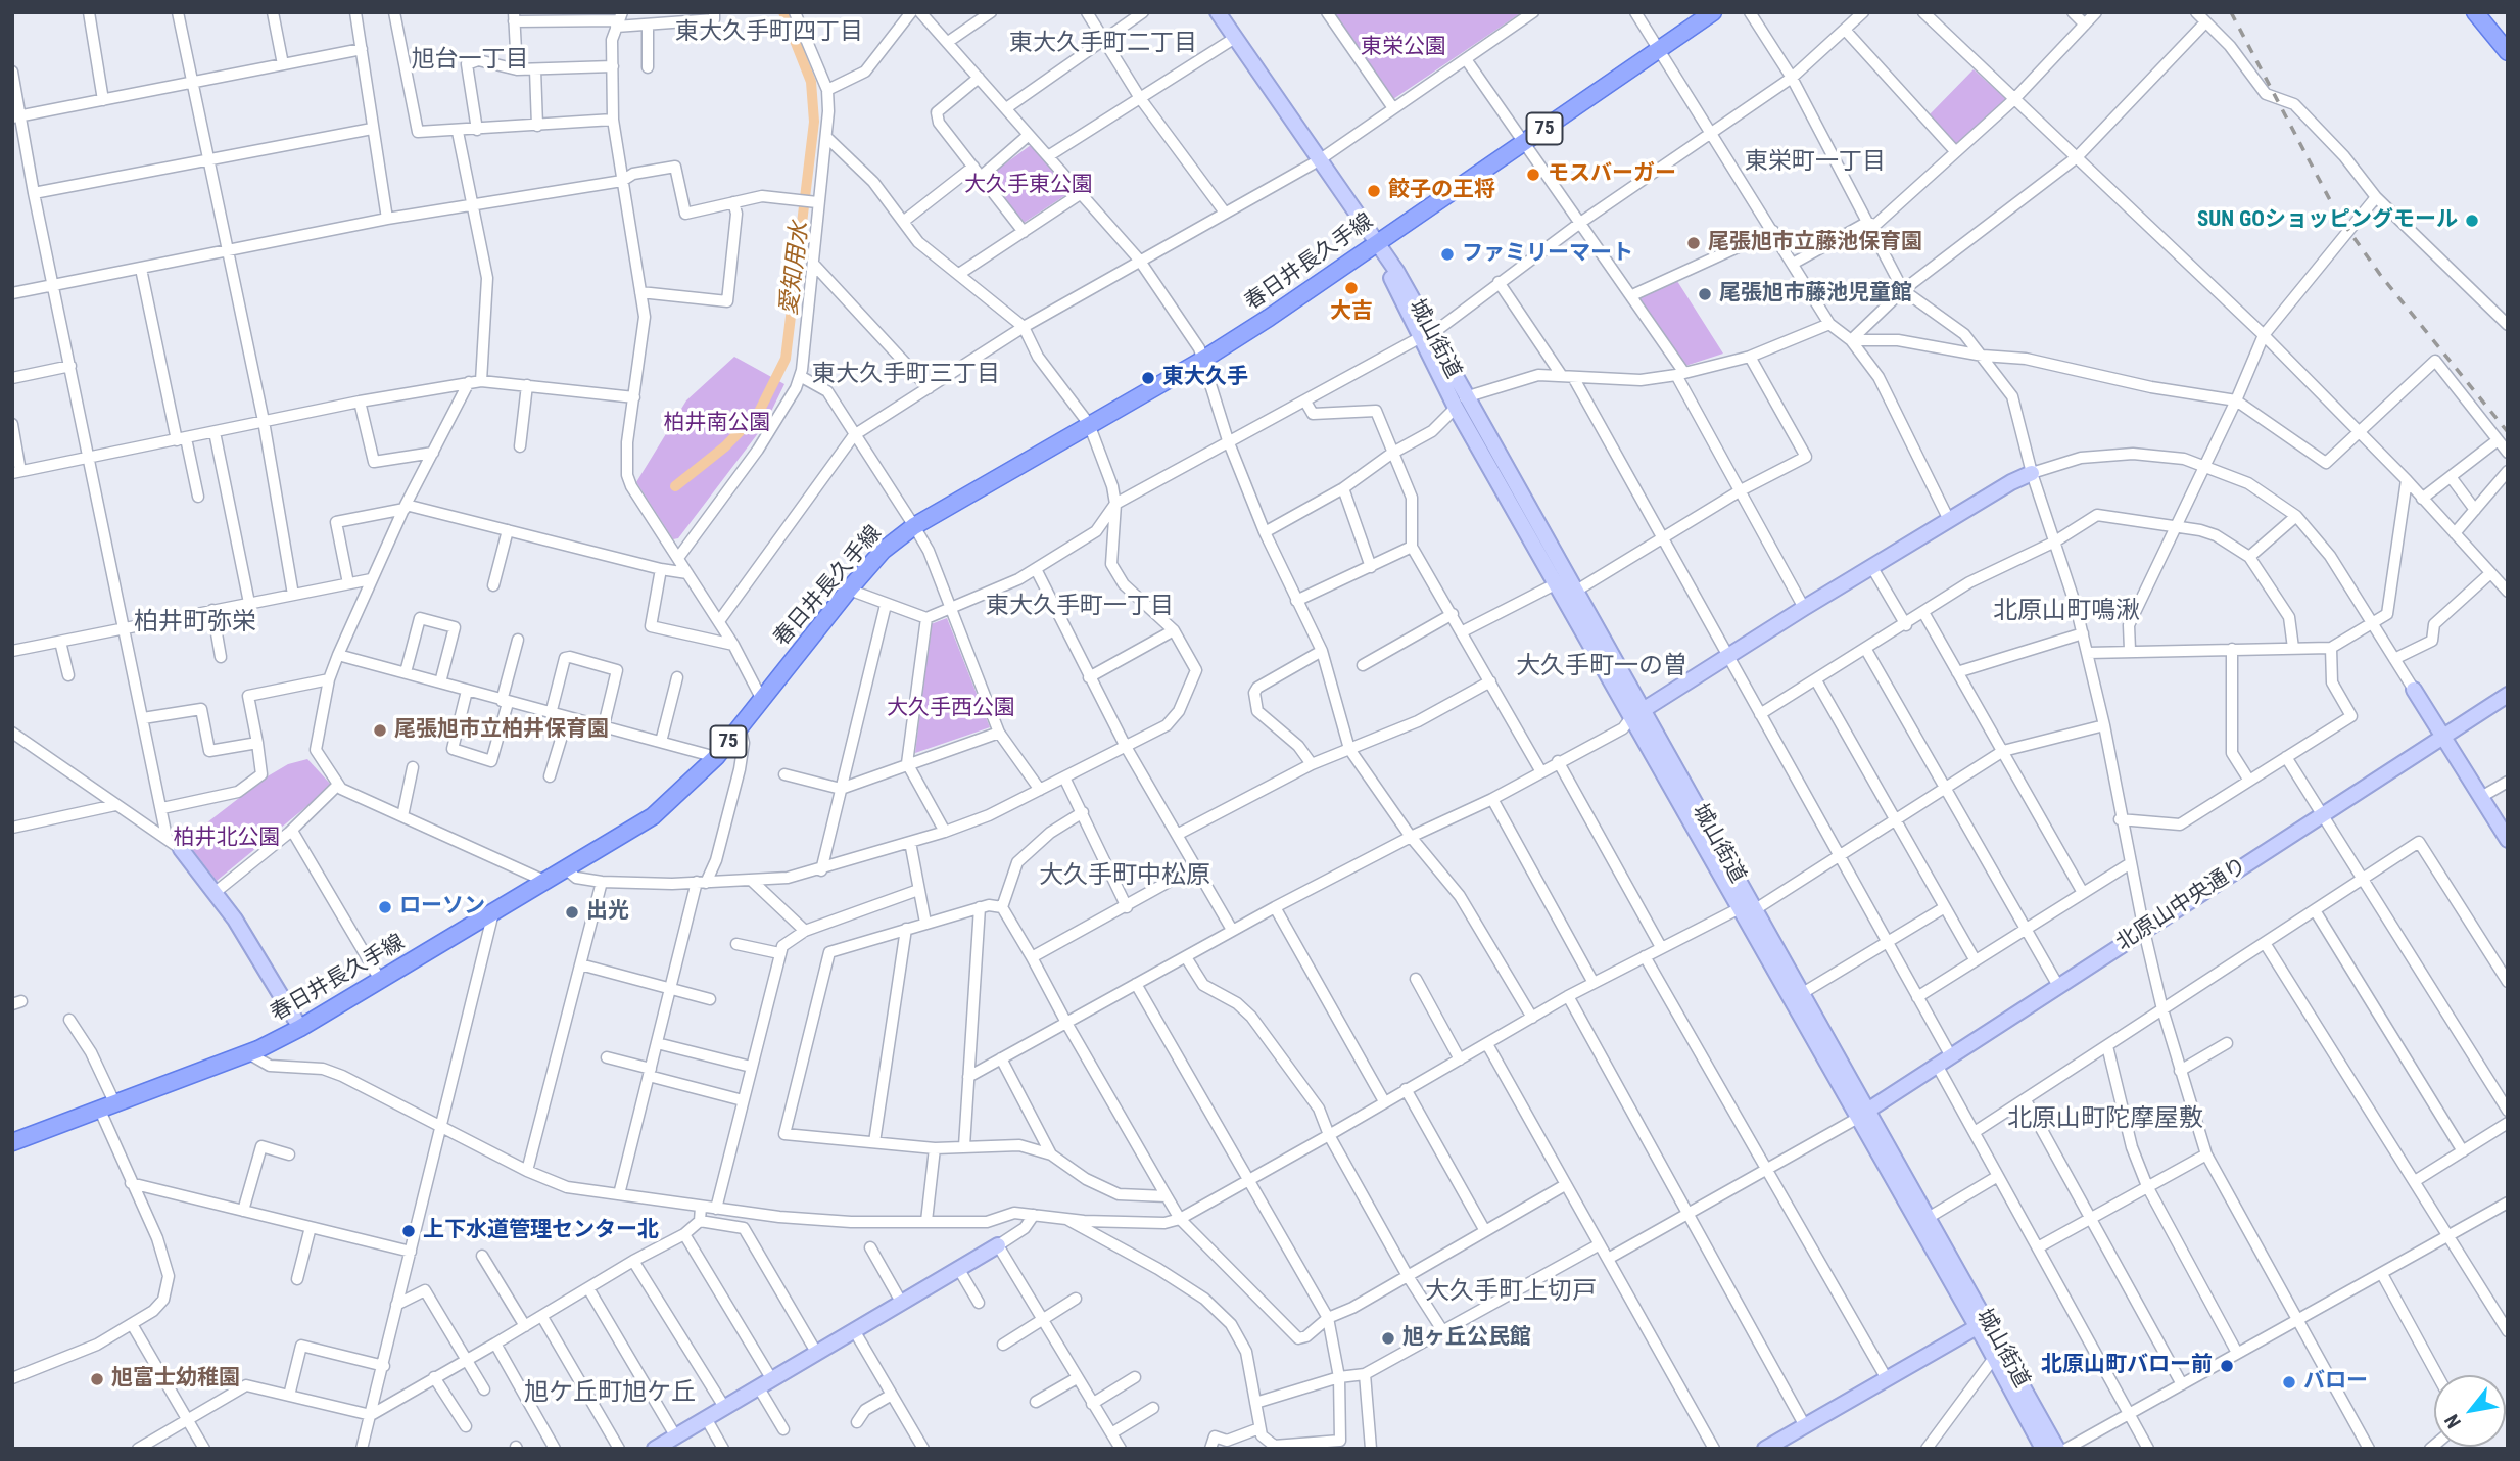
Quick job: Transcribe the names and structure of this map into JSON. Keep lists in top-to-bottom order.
{
  "streets": {
    "main road": ["75", "春日井長久手線"],
    "street": ["城山街道", "北原山中央通り"]
  },
  "crossings": [
    ["春日井長久手線", "城山街道"],
    ["城山街道", "北原山中央通り"]
  ],
  "districts": [
    "東大久手町四丁目",
    "東大久手町二丁目",
    "旭台一丁目",
    "東栄町一丁目",
    "東大久手町三丁目",
    "東大久手町一丁目",
    "北原山町鳴湫",
    "柏井町弥栄",
    "大久手町一の曽",
    "大久手町中松原",
    "北原山町陀摩屋敷",
    "大久手町上切戸",
    "旭ケ丘町旭ケ丘"
  ],
  "water": ["愛知用水"],
  "parks": [
    "東栄公園",
    "大久手東公園",
    "柏井南公園",
    "大久手西公園",
    "柏井北公園"
  ],
  "places": [
    "モスバーガー",
    "餃子の王将",
    "SUN GOショッピングモール",
    "尾張旭市立藤池保育園",
    "ファミリーマート",
    "大吉",
    "尾張旭市藤池児童館",
    "東大久手",
    "尾張旭市立柏井保育園",
    "ローソン",
    "出光",
    "上下水道管理センター北",
    "旭ヶ丘公民館",
    "北原山町バロー前",
    "旭富士幼稚園",
    "バロー"
  ],
  "north": "bottom left"
}
